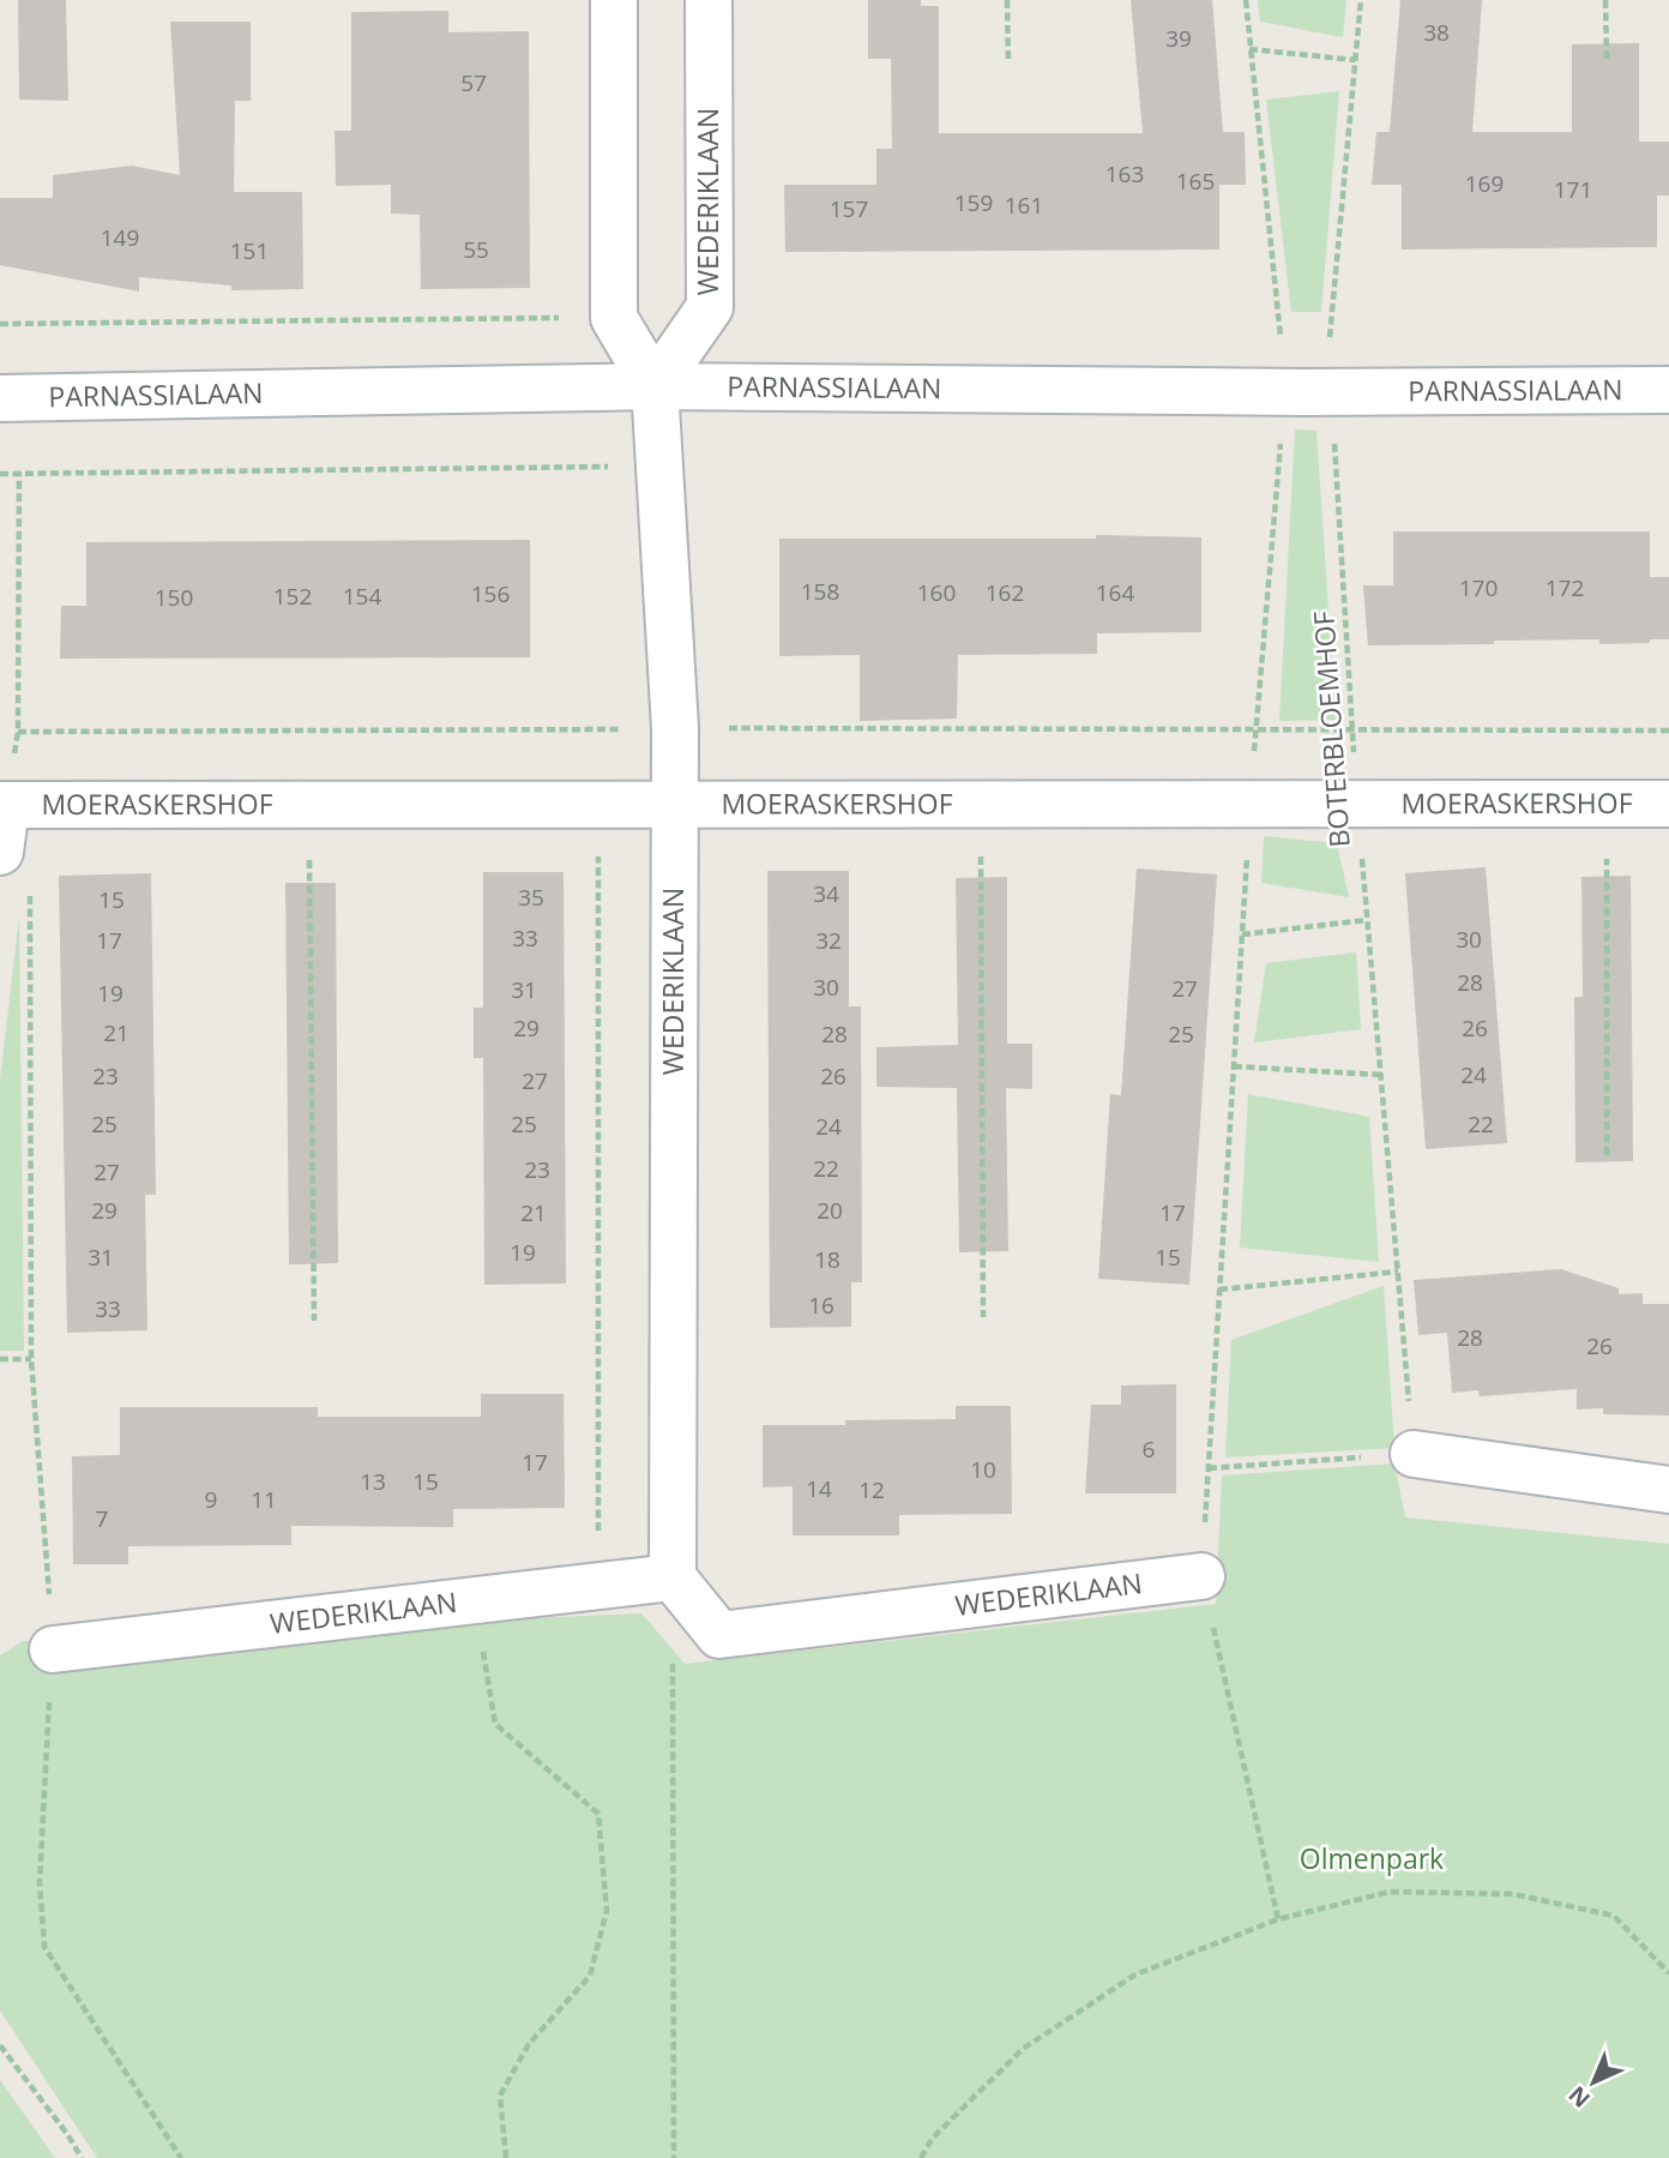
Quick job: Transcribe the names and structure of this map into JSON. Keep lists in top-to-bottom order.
{
  "streets": {
    "street": ["WEDERIKLAAN", "PARNASSIALAAN", "MOERASKERSHOF"],
    "path": ["BOTERBLOEMHOF"]
  },
  "crossings": [
    ["WEDERIKLAAN", "PARNASSIALAAN"],
    ["WEDERIKLAAN", "MOERASKERSHOF"],
    ["PARNASSIALAAN", "BOTERBLOEMHOF"],
    ["BOTERBLOEMHOF", "MOERASKERSHOF"]
  ],
  "parks": ["Olmenpark"],
  "house_numbers": [
    "38",
    "39",
    "57",
    "163",
    "165",
    "169",
    "171",
    "159",
    "161",
    "157",
    "149",
    "55",
    "151",
    "170",
    "172",
    "158",
    "160",
    "162",
    "164",
    "156",
    "152",
    "154",
    "150",
    "34",
    "35",
    "15",
    "33",
    "30",
    "17",
    "32",
    "28",
    "30",
    "27",
    "31",
    "19",
    "29",
    "26",
    "21",
    "28",
    "25",
    "24",
    "23",
    "26",
    "27",
    "25",
    "25",
    "22",
    "24",
    "22",
    "23",
    "27",
    "29",
    "20",
    "21",
    "17",
    "19",
    "31",
    "15",
    "18",
    "16",
    "33",
    "28",
    "26",
    "6",
    "17",
    "10",
    "13",
    "15",
    "14",
    "12",
    "9",
    "11",
    "7"
  ],
  "north": "bottom left"
}
